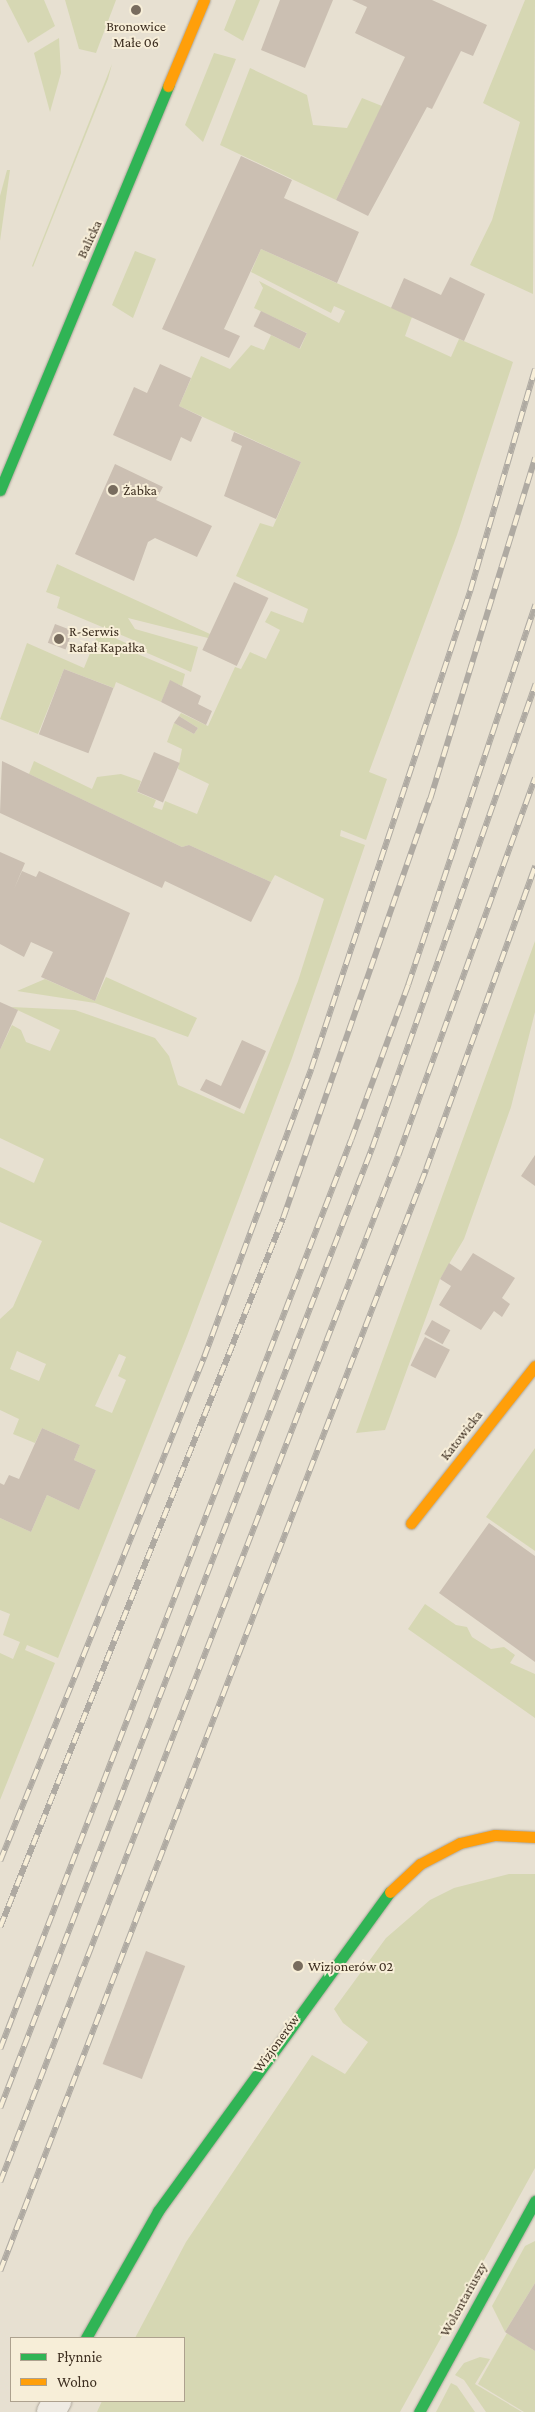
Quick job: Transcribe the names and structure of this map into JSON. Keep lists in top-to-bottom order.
{
  "streets": {
    "street": [
      "Balicka",
      "Katowicka",
      "Wizjonerów",
      "Wolontariuszy"
    ]
  },
  "places": [
    "Bronowice Małe 06",
    "Żabka",
    "R-Serwis Rafał Kapałka",
    "Wizjonerów 02"
  ],
  "legend": ["Płynnie", "Wolno"]
}
